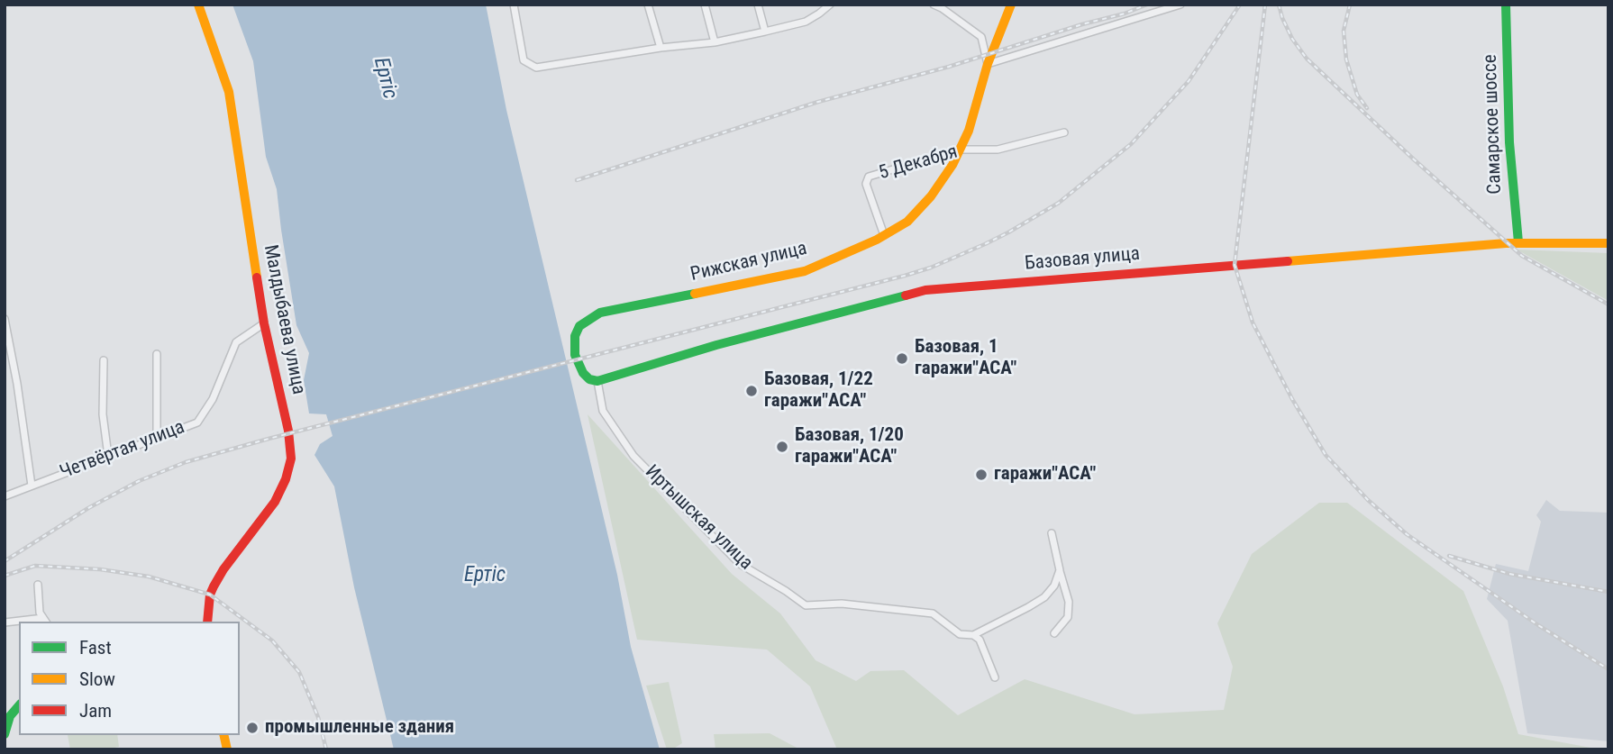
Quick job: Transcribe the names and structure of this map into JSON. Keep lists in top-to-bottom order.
{
  "streets": {
    "street": [
      "Самарское шоссе",
      "5 Декабря",
      "Базовая улица",
      "Рижская улица",
      "Малдыбаева улица",
      "Четвёртая улица",
      "Иртышская улица"
    ]
  },
  "crossings": [
    ["Самарское шоссе", "Базовая улица"],
    ["5 Декабря", "Рижская улица"],
    ["Базовая улица", "Рижская улица"],
    ["Базовая улица", "Иртышская улица"],
    ["Рижская улица", "Иртышская улица"],
    ["Малдыбаева улица", "Четвёртая улица"]
  ],
  "water": ["Ертіс"],
  "places": [
    "Базовая, 1 гаражи\"ACА\"",
    "Базовая, 1/22 гаражи\"ACА\"",
    "Базовая, 1/20 гаражи\"ACА\"",
    "гаражи\"ACА\"",
    "промышленные здания"
  ],
  "legend": ["Fast", "Slow", "Jam"]
}
